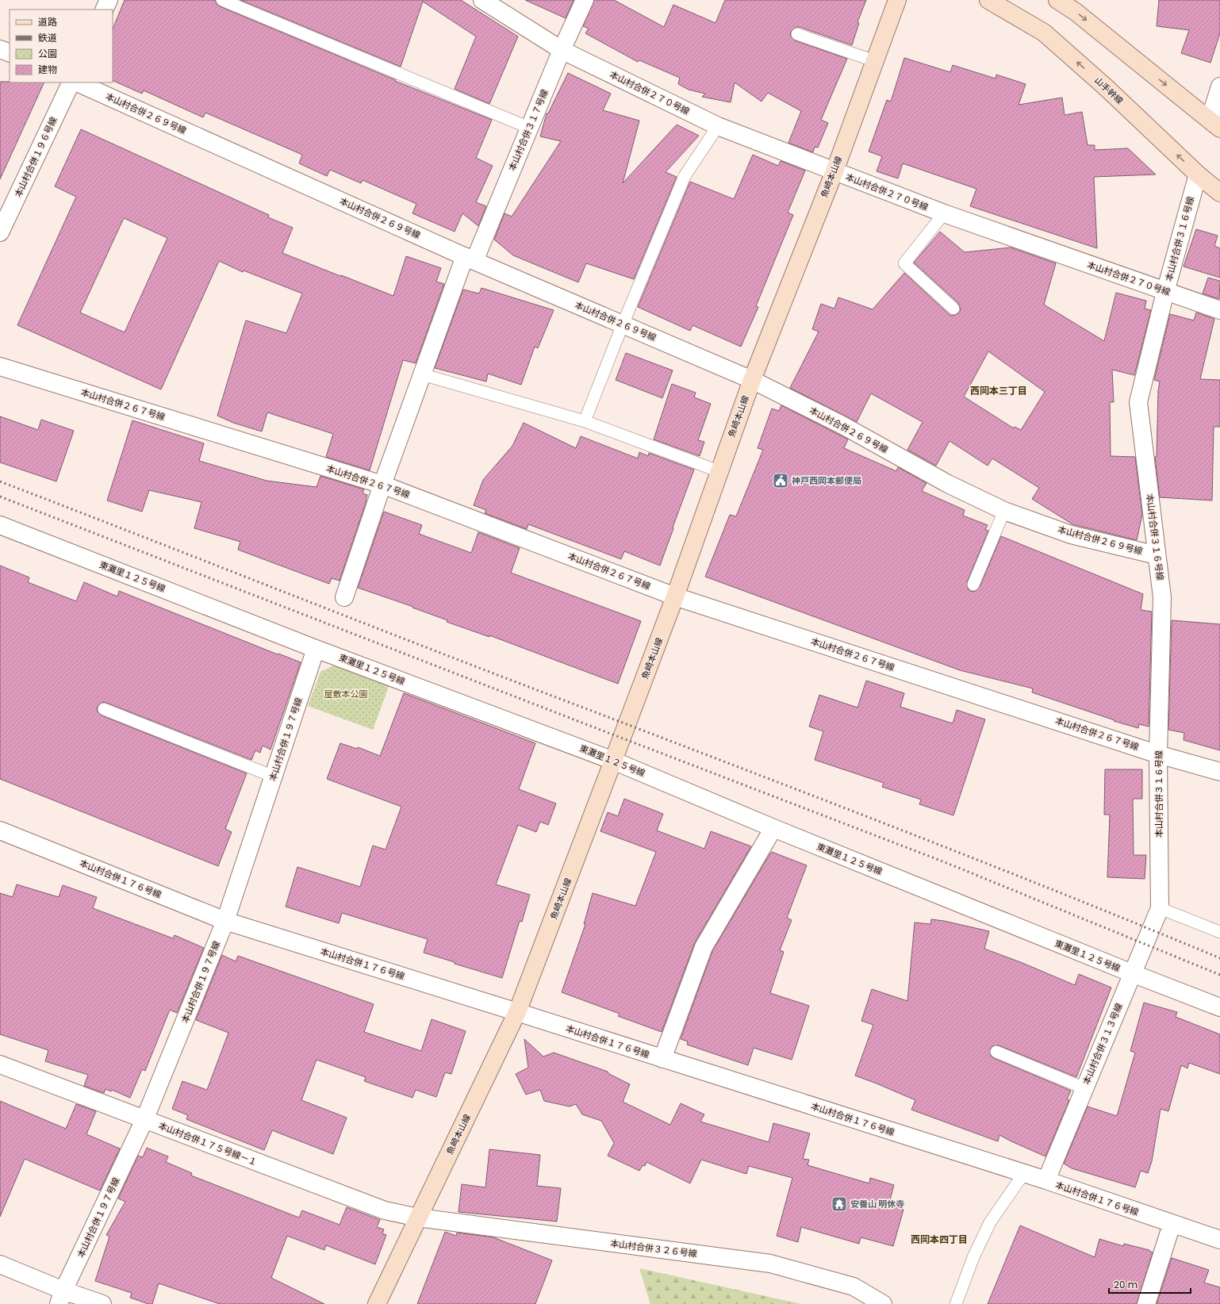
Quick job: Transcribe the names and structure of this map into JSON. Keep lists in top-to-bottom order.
{
  "streets": {
    "street": [
      "山手幹線",
      "本山村合併２７０号線",
      "本山村合併２６９号線",
      "本山村合併３１７号線",
      "本山村合併１９６号線",
      "魚崎本山線",
      "本山村合併３１６号線",
      "本山村合併２６７号線",
      "東灘里１２５号線",
      "本山村合併１９７号線",
      "本山村合併１７６号線",
      "本山村合併３１３号線",
      "本山村合併１７５号線－１",
      "本山村合併３２６号線"
    ]
  },
  "crossings": [
    ["山手幹線", "本山村合併３１６号線"],
    ["本山村合併２７０号線", "本山村合併３１７号線"],
    ["本山村合併２７０号線", "魚崎本山線"],
    ["本山村合併２７０号線", "本山村合併３１６号線"],
    ["本山村合併２６９号線", "本山村合併３１７号線"],
    ["本山村合併２６９号線", "魚崎本山線"],
    ["本山村合併２６９号線", "本山村合併３１６号線"],
    ["本山村合併３１７号線", "本山村合併２６７号線"],
    ["魚崎本山線", "本山村合併２６７号線"],
    ["魚崎本山線", "東灘里１２５号線"],
    ["魚崎本山線", "本山村合併１７６号線"],
    ["魚崎本山線", "本山村合併１７５号線－１"],
    ["魚崎本山線", "本山村合併３２６号線"],
    ["本山村合併３１６号線", "本山村合併２６７号線"],
    ["本山村合併３１６号線", "本山村合併３１３号線"],
    ["東灘里１２５号線", "本山村合併１９７号線"],
    ["東灘里１２５号線", "本山村合併３１３号線"],
    ["本山村合併１９７号線", "本山村合併１７６号線"],
    ["本山村合併１９７号線", "本山村合併１７５号線－１"],
    ["本山村合併１７６号線", "本山村合併３１３号線"],
    ["本山村合併１７５号線－１", "本山村合併３２６号線"]
  ],
  "districts": ["西岡本三丁目", "西岡本四丁目"],
  "parks": ["屋敷本公園"],
  "places": {
    "public building": ["神戸西岡本郵便局"],
    "temple": ["安養山 明休寺"]
  },
  "legend": [
    "道路",
    "鉄道",
    "公園",
    "建物"
  ],
  "scale_bar": "20 m"
}
